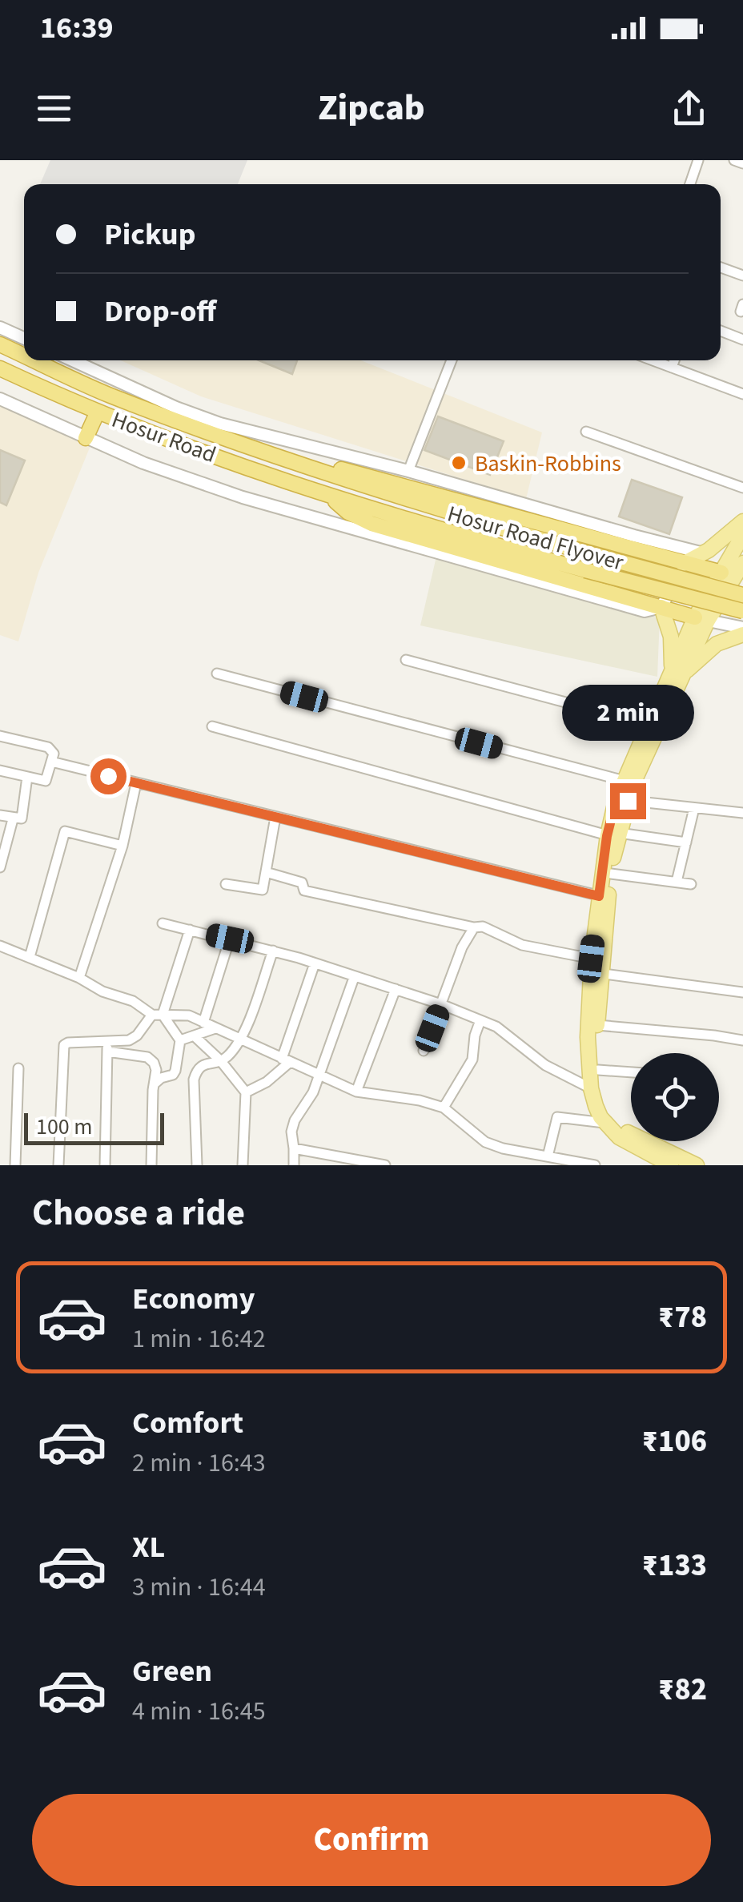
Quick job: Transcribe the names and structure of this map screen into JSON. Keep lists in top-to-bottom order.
{
  "streets": {
    "highway": ["Hosur Road", "Hosur Road Flyover"]
  },
  "crossings": [
    ["Hosur Road", "Hosur Road Flyover"]
  ],
  "places": ["Baskin-Robbins"],
  "scale_bar": "100 m",
  "page": {
    "status": "16:39",
    "header": "Zipcab",
    "banner": ["Pickup", "Drop-off"],
    "bubble": "2 min",
    "scale": "100 m",
    "heading": "Choose a ride",
    "list": [
      {
        "name": "Economy",
        "note": "1 min · 16:42",
        "value": "₹78"
      },
      {
        "name": "Comfort",
        "note": "2 min · 16:43",
        "value": "₹106"
      },
      {
        "name": "XL",
        "note": "3 min · 16:44",
        "value": "₹133"
      },
      {
        "name": "Green",
        "note": "4 min · 16:45",
        "value": "₹82"
      }
    ],
    "buttons": "Confirm"
  }
}
